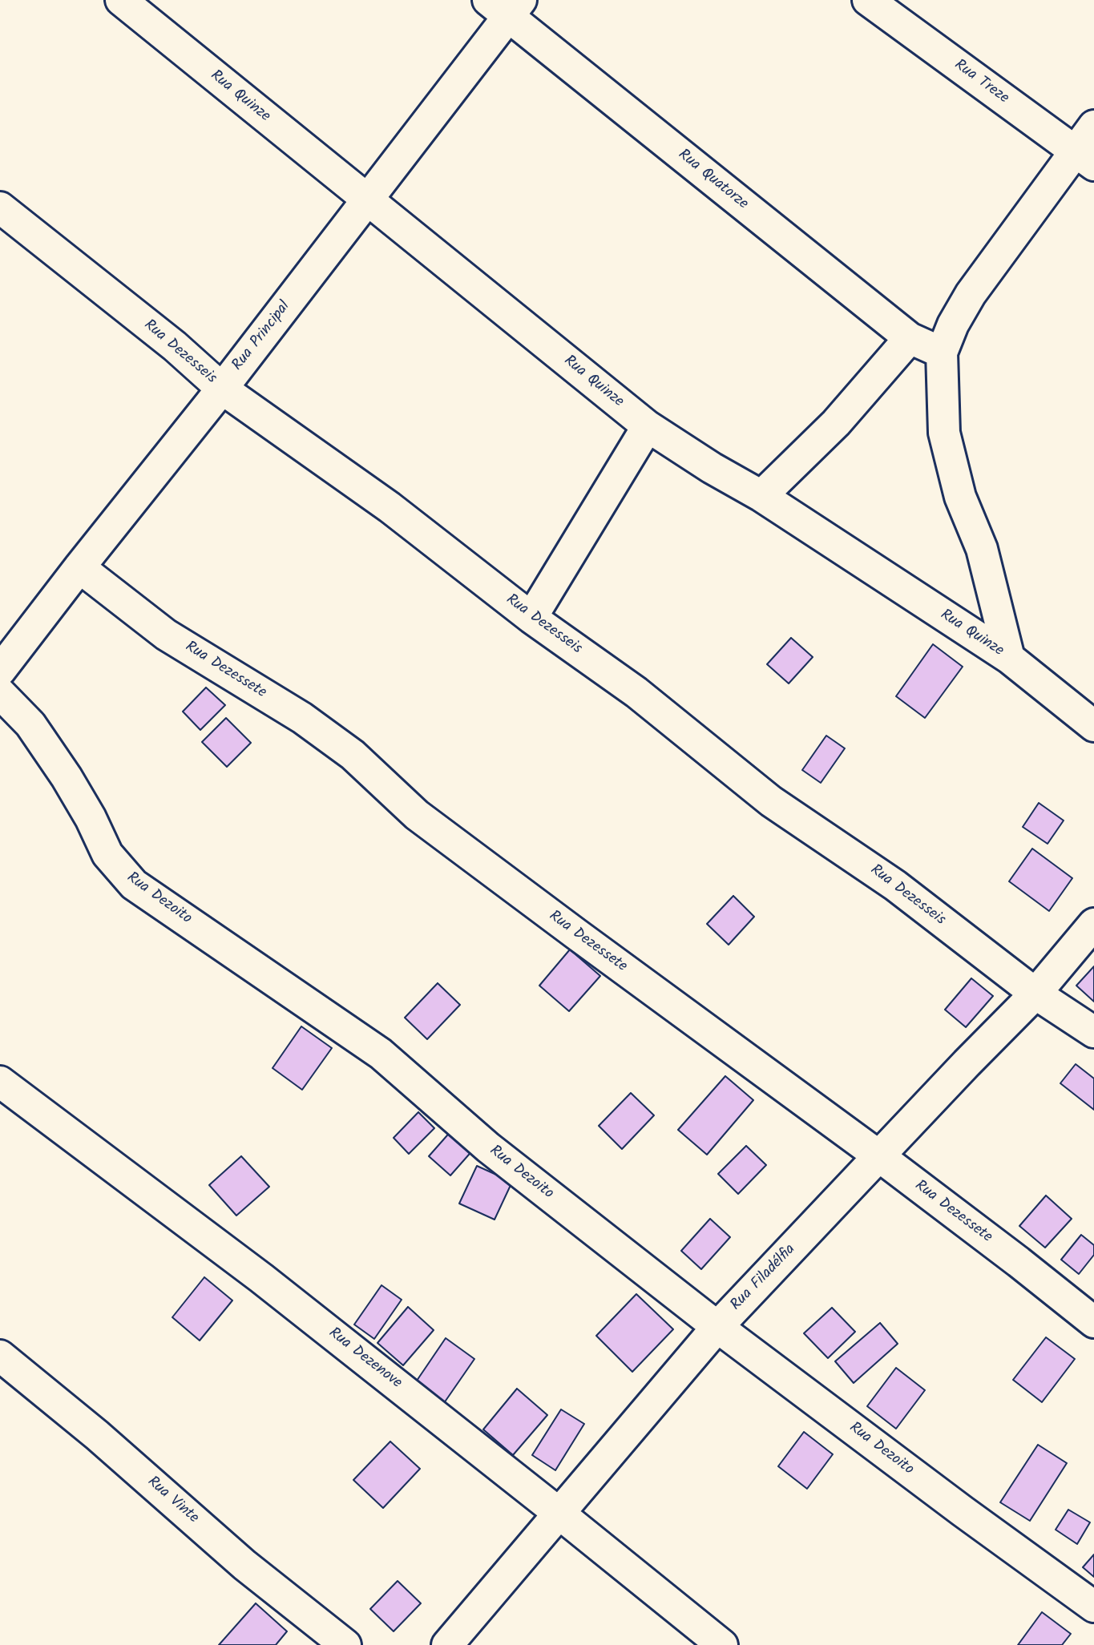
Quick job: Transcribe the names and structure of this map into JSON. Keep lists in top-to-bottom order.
{
  "streets": {
    "street": [
      "Rua Treze",
      "Rua Quinze",
      "Rua Quatorze",
      "Rua Principal",
      "Rua Dezesseis",
      "Rua Dezessete",
      "Rua Dezoito",
      "Rua Filadélfia",
      "Rua Dezenove",
      "Rua Vinte"
    ]
  },
  "crossings": [
    ["Rua Quinze", "Rua Principal"],
    ["Rua Quatorze", "Rua Principal"],
    ["Rua Principal", "Rua Dezesseis"],
    ["Rua Principal", "Rua Dezessete"],
    ["Rua Dezesseis", "Rua Filadélfia"],
    ["Rua Dezessete", "Rua Filadélfia"],
    ["Rua Dezoito", "Rua Filadélfia"],
    ["Rua Filadélfia", "Rua Dezenove"]
  ]
}
